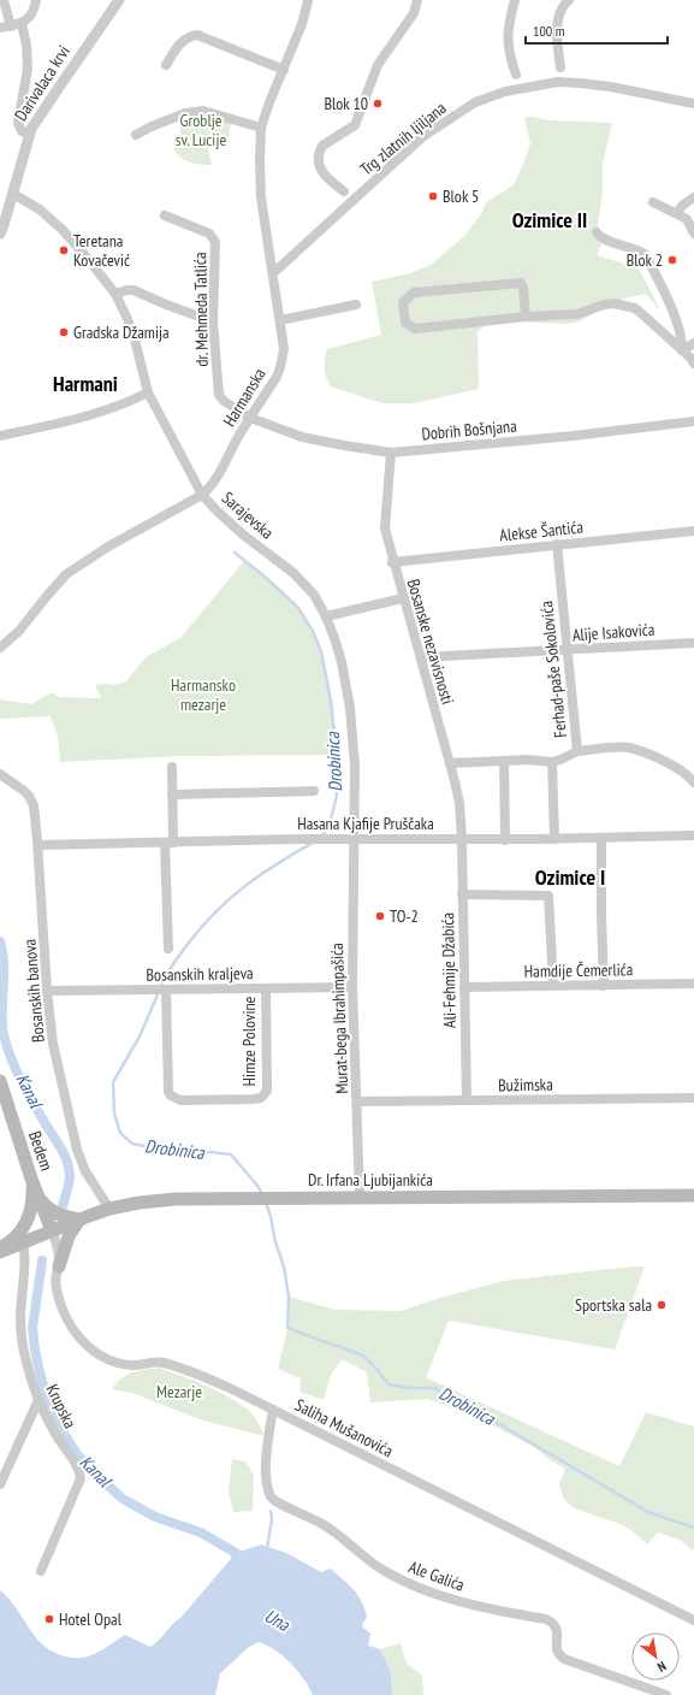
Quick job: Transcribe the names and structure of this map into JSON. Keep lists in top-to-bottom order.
{
  "streets": {
    "main road": ["Bedem", "Dr. Irfana Ljubijankića"],
    "street": [
      "Darivalaca krvi",
      "Trg zlatnih ljiljana",
      "dr. Mehmeda Tatlića",
      "Harmanska",
      "Dobrih Bošnjana",
      "Sarajevska",
      "Alekse Šantića",
      "Alije Isakovića",
      "Bosanske nezavisnosti",
      "Ferhad-paše Sokolovića",
      "Hasana Kjafije Pruščaka",
      "Ali-Fehmije Džabića",
      "Hamdije Čemerlića",
      "Bosanskih kraljeva",
      "Bosanskih banova",
      "Murat-bega Ibrahimpašića",
      "Himze Polovine",
      "Bužimska",
      "Krupska",
      "Saliha Mušanovića",
      "Ale Galića"
    ]
  },
  "crossings": [
    ["Darivalaca krvi", "Sarajevska"],
    ["Trg zlatnih ljiljana", "Harmanska"],
    ["dr. Mehmeda Tatlića", "Harmanska"],
    ["dr. Mehmeda Tatlića", "Dobrih Bošnjana"],
    ["Harmanska", "Dobrih Bošnjana"],
    ["Harmanska", "Sarajevska"],
    ["Dobrih Bošnjana", "Bosanske nezavisnosti"],
    ["Sarajevska", "Hasana Kjafije Pruščaka"],
    ["Sarajevska", "Murat-bega Ibrahimpašića"],
    ["Alekse Šantića", "Bosanske nezavisnosti"],
    ["Alekse Šantića", "Ferhad-paše Sokolovića"],
    ["Alije Isakovića", "Bosanske nezavisnosti"],
    ["Alije Isakovića", "Ferhad-paše Sokolovića"],
    ["Bosanske nezavisnosti", "Hasana Kjafije Pruščaka"],
    ["Bosanske nezavisnosti", "Ali-Fehmije Džabića"],
    ["Hasana Kjafije Pruščaka", "Ali-Fehmije Džabića"],
    ["Hasana Kjafije Pruščaka", "Bosanskih banova"],
    ["Hasana Kjafije Pruščaka", "Murat-bega Ibrahimpašića"],
    ["Ali-Fehmije Džabića", "Hamdije Čemerlića"],
    ["Ali-Fehmije Džabića", "Bužimska"],
    ["Bosanskih kraljeva", "Bosanskih banova"],
    ["Bosanskih kraljeva", "Murat-bega Ibrahimpašića"],
    ["Bosanskih kraljeva", "Himze Polovine"],
    ["Bosanskih banova", "Dr. Irfana Ljubijankića"],
    ["Murat-bega Ibrahimpašića", "Bužimska"],
    ["Murat-bega Ibrahimpašića", "Dr. Irfana Ljubijankića"],
    ["Bedem", "Dr. Irfana Ljubijankića"],
    ["Bedem", "Saliha Mušanovića"],
    ["Dr. Irfana Ljubijankića", "Krupska"],
    ["Dr. Irfana Ljubijankića", "Saliha Mušanovića"],
    ["Saliha Mušanovića", "Ale Galića"]
  ],
  "districts": ["Ozimice II", "Harmani", "Ozimice I"],
  "water": ["Drobinica", "Kanal", "Una"],
  "parks": ["Groblje sv. Lucije", "Harmansko mezarje", "Mezarje"],
  "places": [
    "Blok 10",
    "Blok 5",
    "Teretana Kovačević",
    "Blok 2",
    "Gradska Džamija",
    "TO-2",
    "Sportska sala",
    "Hotel Opal"
  ],
  "scale_bar": "100 m",
  "north": "bottom right"
}
